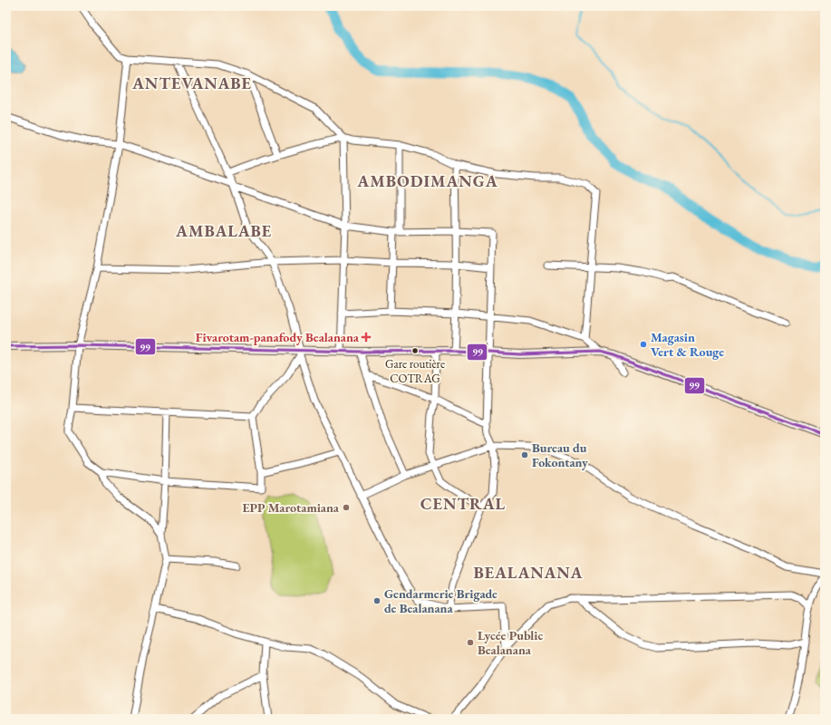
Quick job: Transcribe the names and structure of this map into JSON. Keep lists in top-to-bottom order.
{
  "districts": [
    "ANTEVANABE",
    "AMBODIMANGA",
    "AMBALABE",
    "CENTRAL",
    "BEALANANA"
  ],
  "places": {
    "health": ["Fivarotam-panafody Bealanana"],
    "other": [
      "Magasin Vert & Rouge",
      "Gare routière COTRAG",
      "Bureau du Fokontany",
      "EPP Marotamiana",
      "Gendarmerie Brigade de Bealanana",
      "Lycée Public Bealanana"
    ]
  },
  "lines": ["transit line 99"]
}
